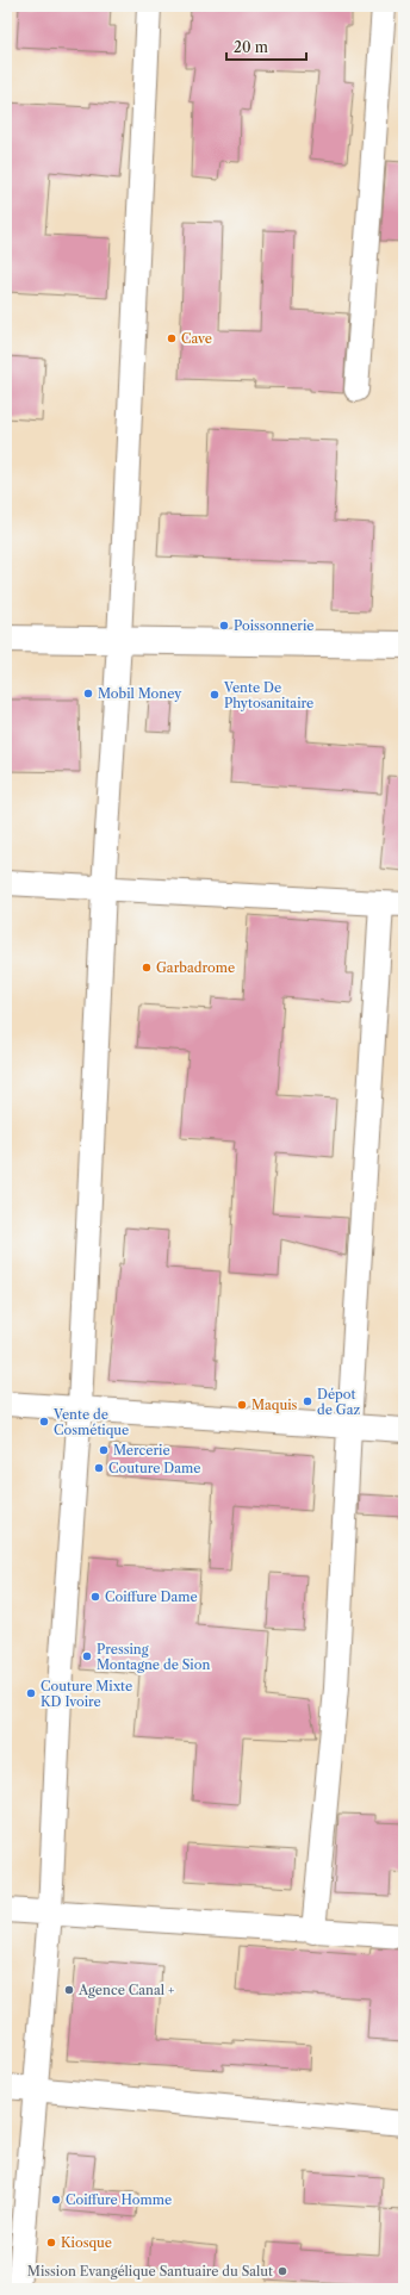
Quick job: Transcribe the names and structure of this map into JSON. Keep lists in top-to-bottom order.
{
  "places": [
    "Cave",
    "Poissonnerie",
    "Mobil Money",
    "Vente De Phytosanitaire",
    "Garbadrome",
    "Dépot de Gaz",
    "Maquis",
    "Vente de Cosmétique",
    "Mercerie",
    "Couture Dame",
    "Coiffure Dame",
    "Pressing Montagne de Sion",
    "Couture Mixte KD Ivoire",
    "Agence Canal +",
    "Coiffure Homme",
    "Kiosque",
    "Mission Evangélique Santuaire du Salut"
  ],
  "scale_bar": "20 m"
}
